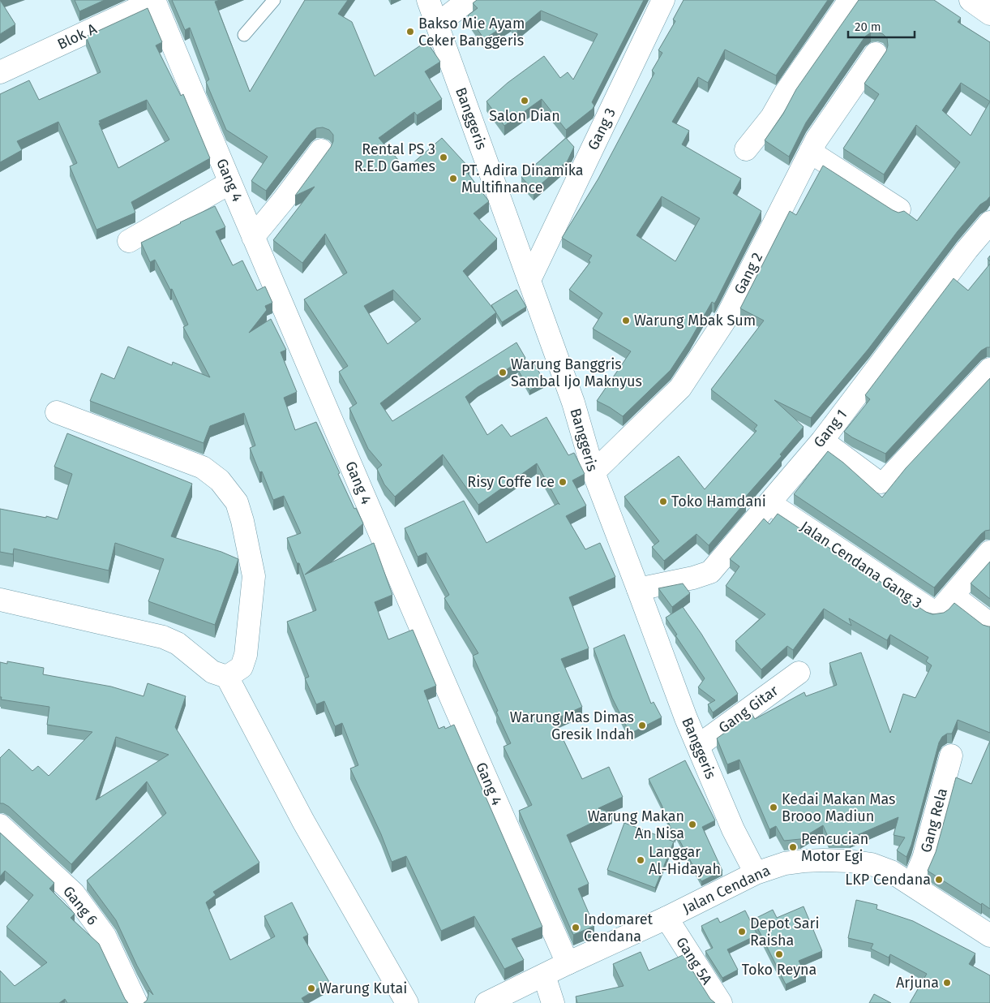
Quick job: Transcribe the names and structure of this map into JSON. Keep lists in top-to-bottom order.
{
  "streets": {
    "street": [
      "Blok A",
      "Banggeris",
      "Gang 3",
      "Gang 4",
      "Gang 2",
      "Gang 1",
      "Jalan Cendana Gang 3",
      "Gang Gitar",
      "Gang Rela",
      "Jalan Cendana",
      "Gang 6",
      "Gang 5A"
    ]
  },
  "crossings": [
    ["Blok A", "Gang 4"],
    ["Banggeris", "Gang 3"],
    ["Banggeris", "Gang 2"],
    ["Banggeris", "Gang 1"],
    ["Banggeris", "Gang Gitar"],
    ["Banggeris", "Jalan Cendana"],
    ["Gang 4", "Jalan Cendana"],
    ["Gang 1", "Jalan Cendana Gang 3"],
    ["Gang Rela", "Jalan Cendana"],
    ["Jalan Cendana", "Gang 5A"]
  ],
  "places": [
    "Bakso Mie Ayam Ceker Banggeris",
    "Salon Dian",
    "Rental PS 3 R.E.D Games",
    "PT. Adira Dinamika Multifinance",
    "Warung Mbak Sum",
    "Warung Banggris Sambal Ijo Maknyus",
    "Risy Coffe Ice",
    "Toko Hamdani",
    "Warung Mas Dimas Gresik Indah",
    "Kedai Makan Mas Brooo Madiun",
    "Warung Makan An Nisa",
    "Pencucian Motor Egi",
    "Langgar Al-Hidayah",
    "LKP Cendana",
    "Indomaret Cendana",
    "Depot Sari Raisha",
    "Toko Reyna",
    "Arjuna",
    "Warung Kutai"
  ],
  "scale_bar": "20 m"
}
